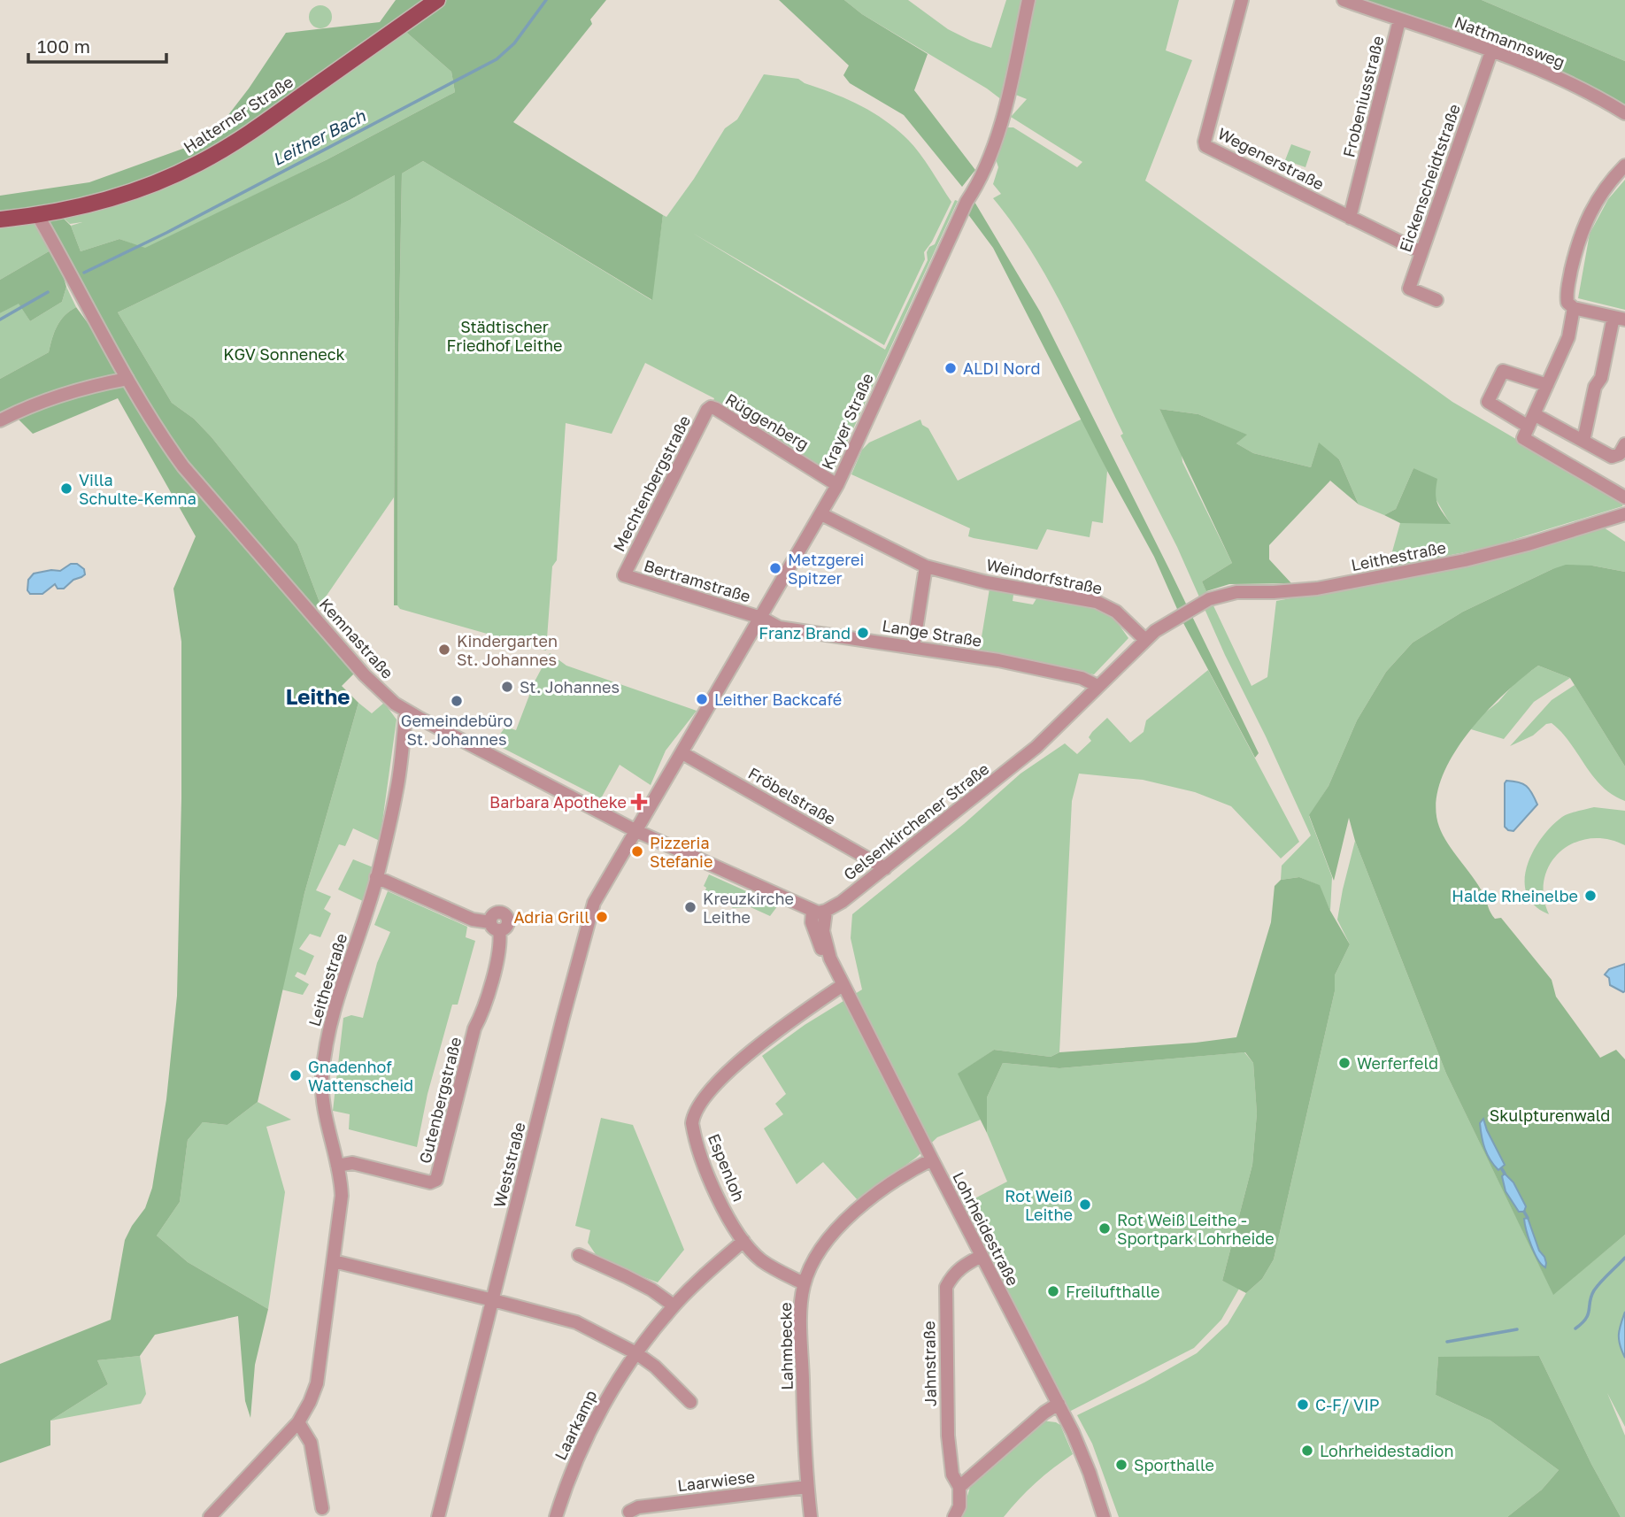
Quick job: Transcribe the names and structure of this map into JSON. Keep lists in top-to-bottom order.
{
  "streets": {
    "main road": ["Halterner Straße"],
    "street": [
      "Nattmannsweg",
      "Frobeniusstraße",
      "Wegenerstraße",
      "Eickenscheidtstraße",
      "Rüggenberg",
      "Krayer Straße",
      "Mechtenbergstraße",
      "Leithestraße",
      "Weindorfstraße",
      "Bertramstraße",
      "Lange Straße",
      "Kemnastraße",
      "Fröbelstraße",
      "Gelsenkirchener Straße",
      "Gutenbergstraße",
      "Weststraße",
      "Espenloh",
      "Lohrheidestraße",
      "Lahmbecke",
      "Jahnstraße",
      "Laarkamp",
      "Laarwiese"
    ]
  },
  "crossings": [
    ["Nattmannsweg", "Frobeniusstraße"],
    ["Nattmannsweg", "Eickenscheidtstraße"],
    ["Frobeniusstraße", "Wegenerstraße"],
    ["Halterner Straße", "Kemnastraße"],
    ["Wegenerstraße", "Eickenscheidtstraße"],
    ["Rüggenberg", "Krayer Straße"],
    ["Rüggenberg", "Mechtenbergstraße"],
    ["Krayer Straße", "Weindorfstraße"],
    ["Krayer Straße", "Bertramstraße"],
    ["Krayer Straße", "Lange Straße"],
    ["Krayer Straße", "Kemnastraße"],
    ["Krayer Straße", "Fröbelstraße"],
    ["Krayer Straße", "Weststraße"],
    ["Mechtenbergstraße", "Bertramstraße"],
    ["Leithestraße", "Kemnastraße"],
    ["Leithestraße", "Gelsenkirchener Straße"],
    ["Leithestraße", "Gutenbergstraße"],
    ["Weindorfstraße", "Gelsenkirchener Straße"],
    ["Bertramstraße", "Lange Straße"],
    ["Lange Straße", "Gelsenkirchener Straße"],
    ["Kemnastraße", "Weststraße"],
    ["Fröbelstraße", "Gelsenkirchener Straße"],
    ["Gelsenkirchener Straße", "Lohrheidestraße"],
    ["Espenloh", "Lohrheidestraße"],
    ["Espenloh", "Lahmbecke"],
    ["Espenloh", "Laarkamp"],
    ["Lohrheidestraße", "Lahmbecke"],
    ["Lohrheidestraße", "Jahnstraße"],
    ["Lahmbecke", "Laarwiese"]
  ],
  "districts": ["Leithe"],
  "water": ["Leither Bach"],
  "parks": ["Städtischer Friedhof Leithe", "KGV Sonneneck", "Skulpturenwald"],
  "places": {
    "other": [
      "ALDI Nord",
      "Villa Schulte-Kemna",
      "Metzgerei Spitzer",
      "Franz Brand",
      "Kindergarten St. Johannes",
      "St. Johannes",
      "Leither Backcafé",
      "Gemeindebüro St. Johannes",
      "Pizzeria Stefanie",
      "Halde Rheinelbe",
      "Kreuzkirche Leithe",
      "Adria Grill",
      "Werferfeld",
      "Gnadenhof Wattenscheid",
      "Rot Weiß Leithe",
      "Rot Weiß Leithe - Sportpark Lohrheide",
      "Freilufthalle",
      "C-F/ VIP",
      "Lohrheidestadion",
      "Sporthalle"
    ],
    "health": ["Barbara Apotheke"]
  },
  "scale_bar": "100 m"
}
